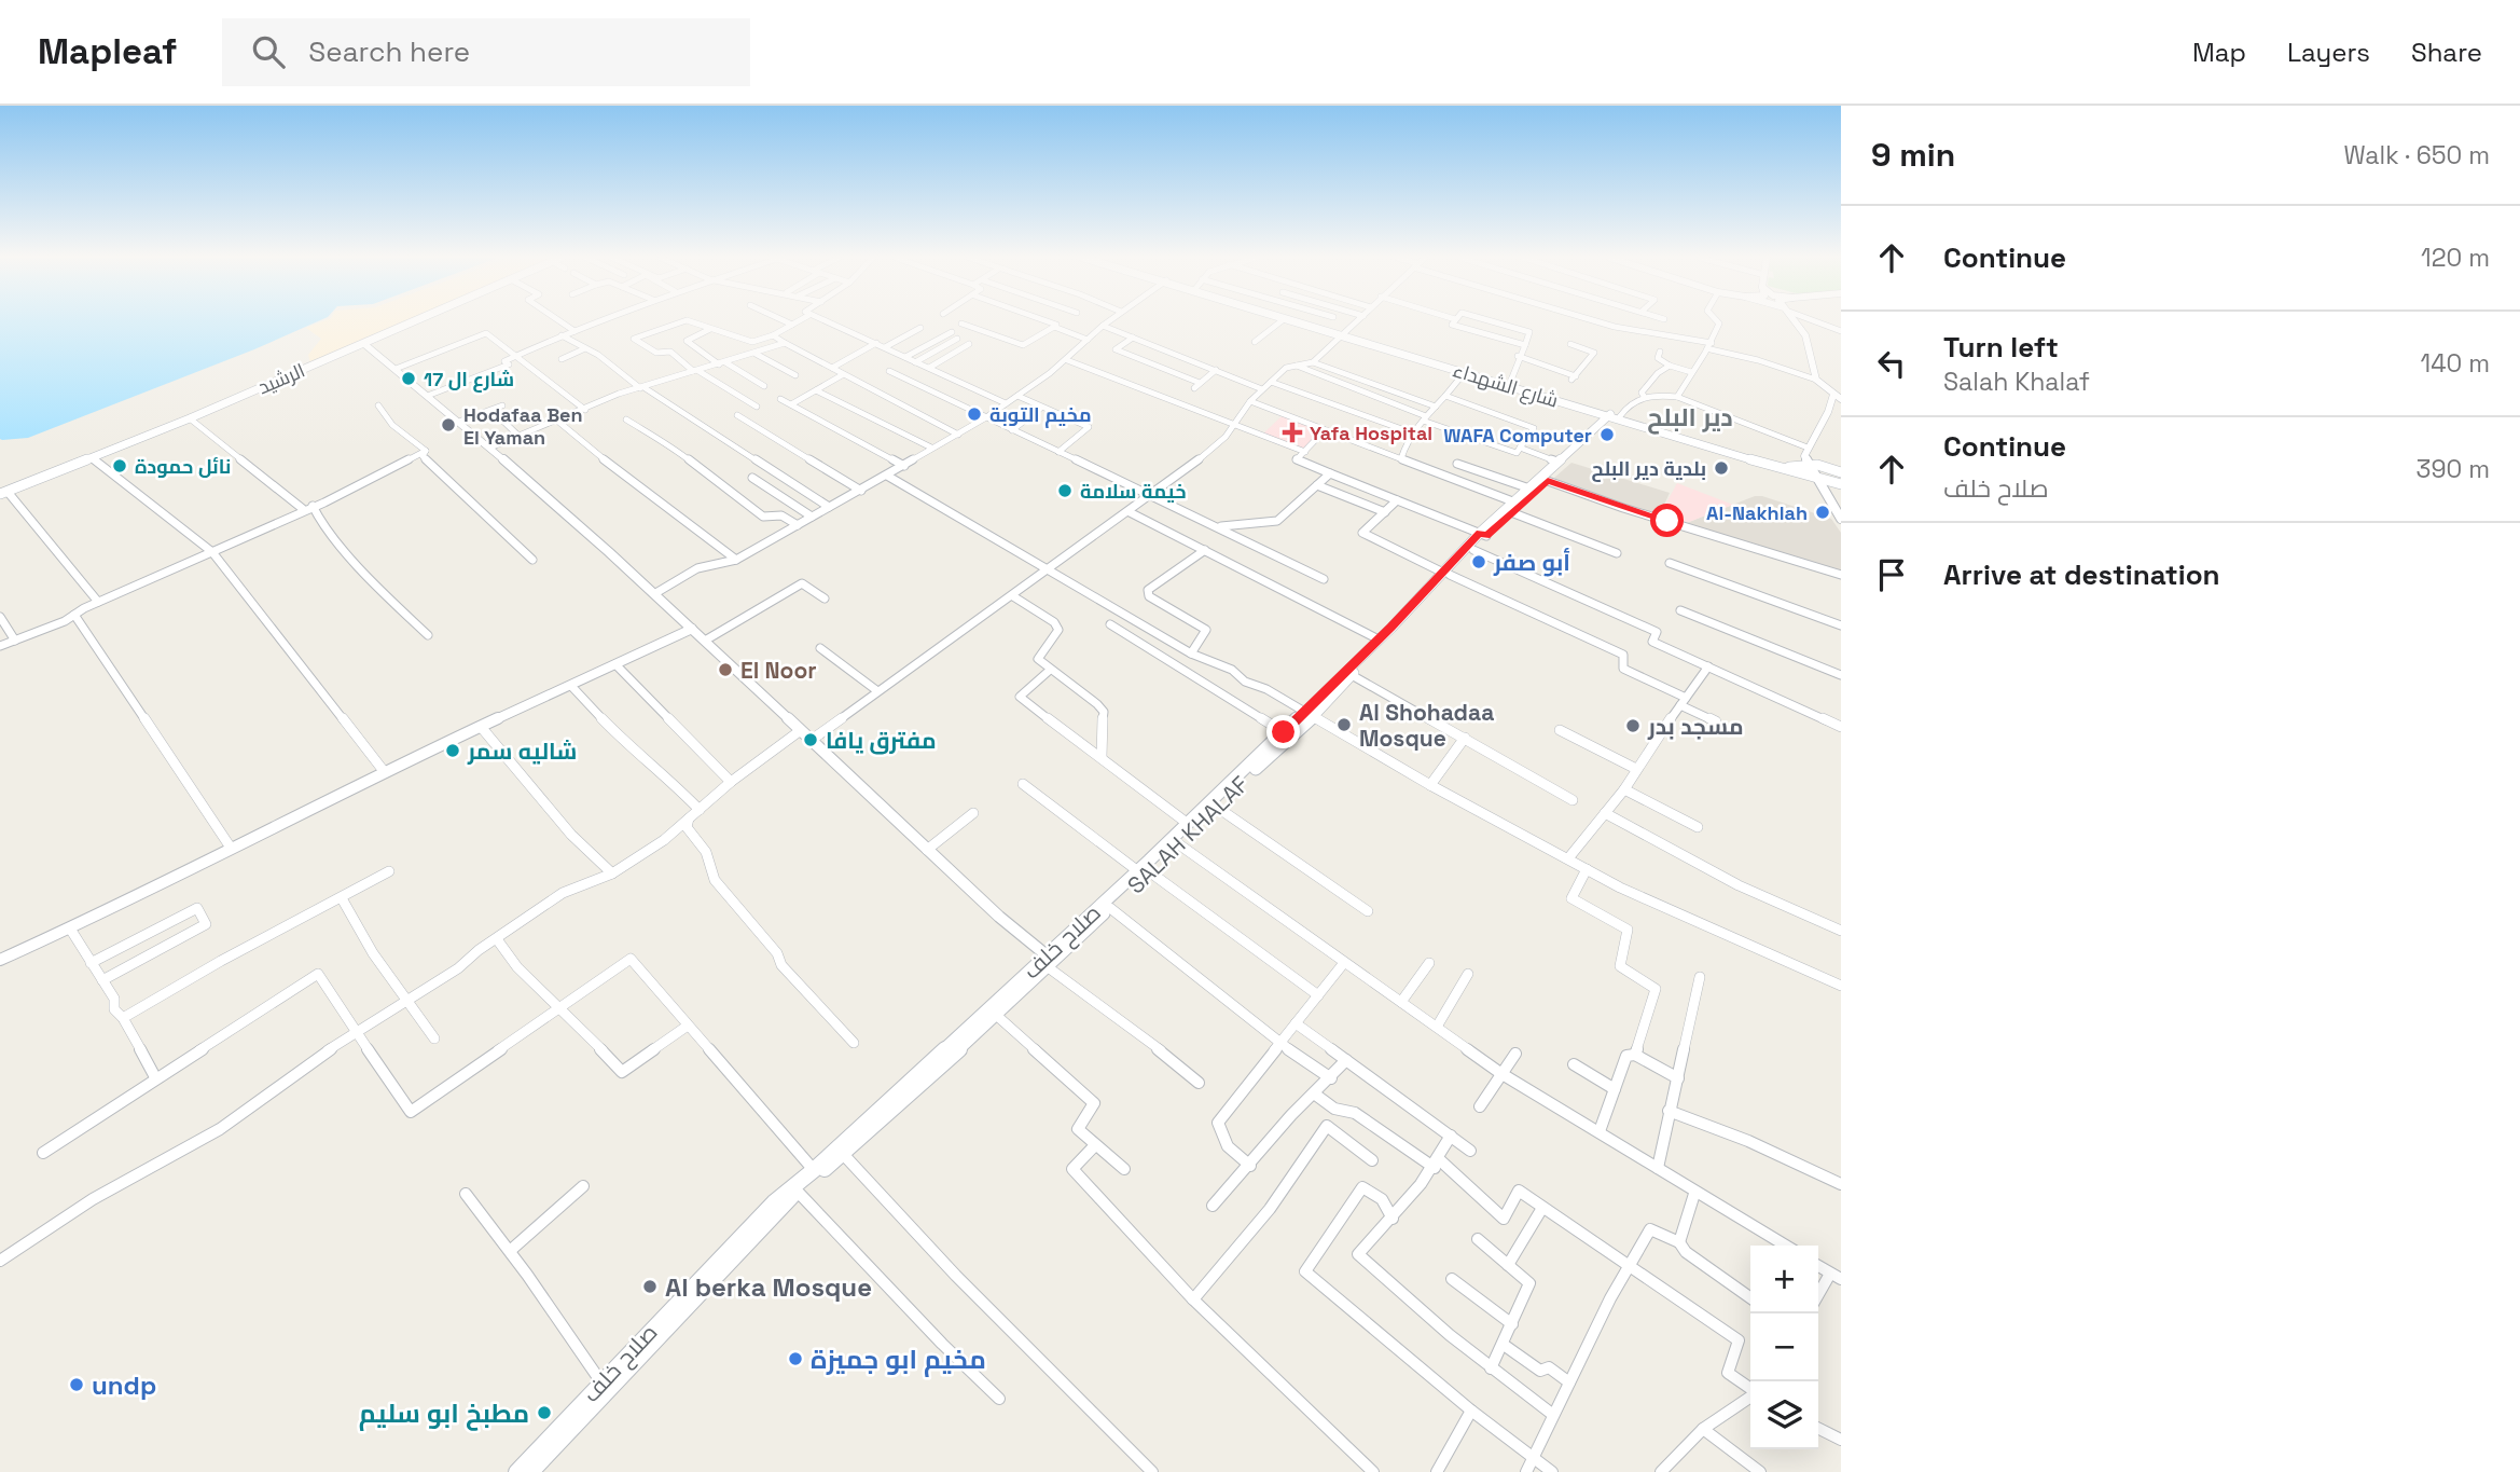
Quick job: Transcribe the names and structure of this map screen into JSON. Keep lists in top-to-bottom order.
{
  "streets": {
    "main road": [
      "الرشيد",
      "شارع الشهداء",
      "SALAH KHALAF",
      "صلاح خلف"
    ]
  },
  "crossings": [
    ["شارع الشهداء", "SALAH KHALAF"],
    ["SALAH KHALAF", "صلاح خلف"]
  ],
  "districts": ["دير البلح"],
  "places": {
    "other": [
      "شارع ال 17",
      "مخيم التوبة",
      "Hodafaa Ben El Yaman",
      "WAFA Computer",
      "نائل حمودة",
      "بلدية دير البلح",
      "خيمة سلامة",
      "Al-Nakhlah",
      "أبو صفر",
      "El Noor",
      "Al Shohadaa Mosque",
      "مسجد بدر",
      "مفترق يافا",
      "شاليه سمر",
      "Al berka Mosque",
      "مخيم ابو جميزة",
      "undp",
      "مطبخ ابو سليم"
    ],
    "health": ["Yafa Hospital"]
  },
  "page": {
    "header": "Mapleaf",
    "search": "Search here",
    "nav": ["Map", "Layers", "Share"],
    "heading": ["9 min", "Walk · 650 m"],
    "list": [
      ["Continue", "120 m"],
      ["Turn left", "Salah Khalaf", "140 m"],
      ["Continue", "صلاح خلف", "390 m"],
      "Arrive at destination"
    ],
    "map_buttons": ["+", "−"]
  }
}
